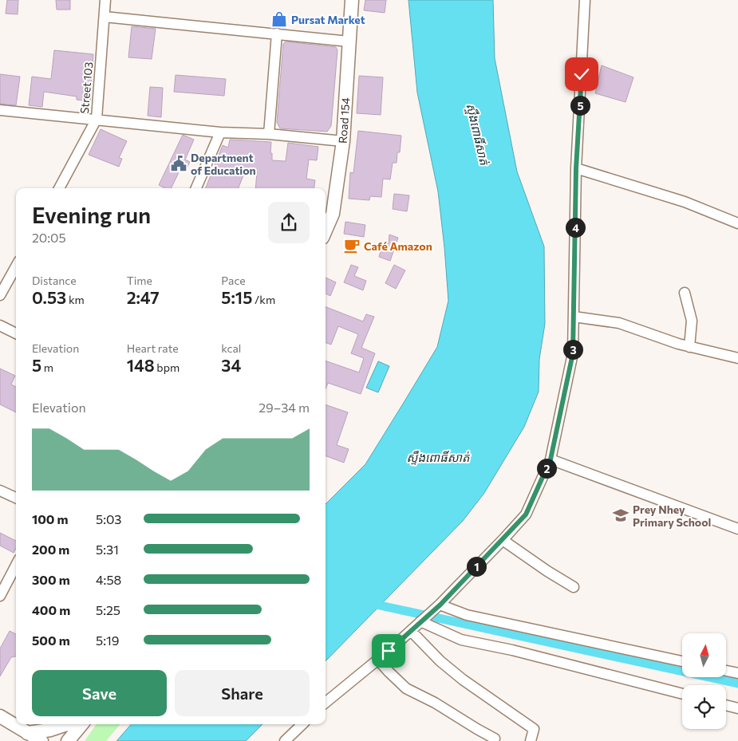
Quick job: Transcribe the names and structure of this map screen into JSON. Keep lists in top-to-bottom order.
{
  "streets": {
    "main road": ["Road 154"],
    "street": ["Street 103"]
  },
  "water": ["ស្ទឹងពោធិ៍សាត់"],
  "places": {
    "shop": ["Pursat Market"],
    "public building": ["Department of Education"],
    "cafe": ["Café Amazon"],
    "school or university": ["Prey Nhey Primary School"]
  },
  "north": "top",
  "page": {
    "pins": [
      "5",
      "4",
      "3",
      "2",
      "1"
    ],
    "heading": ["Evening run", "20:05"],
    "stats": [
      ["Distance", "0.53 km"],
      ["Time", "2:47"],
      ["Pace", "5:15 /km"],
      ["Elevation", "5 m"],
      ["Heart rate", "148 bpm"],
      ["kcal", "34"]
    ],
    "chart": ["Elevation", "29–34 m"],
    "list": [
      {
        "name": "100 m",
        "note": "5:03"
      },
      {
        "name": "200 m",
        "note": "5:31"
      },
      {
        "name": "300 m",
        "note": "4:58"
      },
      {
        "name": "400 m",
        "note": "5:25"
      },
      {
        "name": "500 m",
        "note": "5:19"
      }
    ],
    "buttons": ["Save", "Share"]
  }
}
